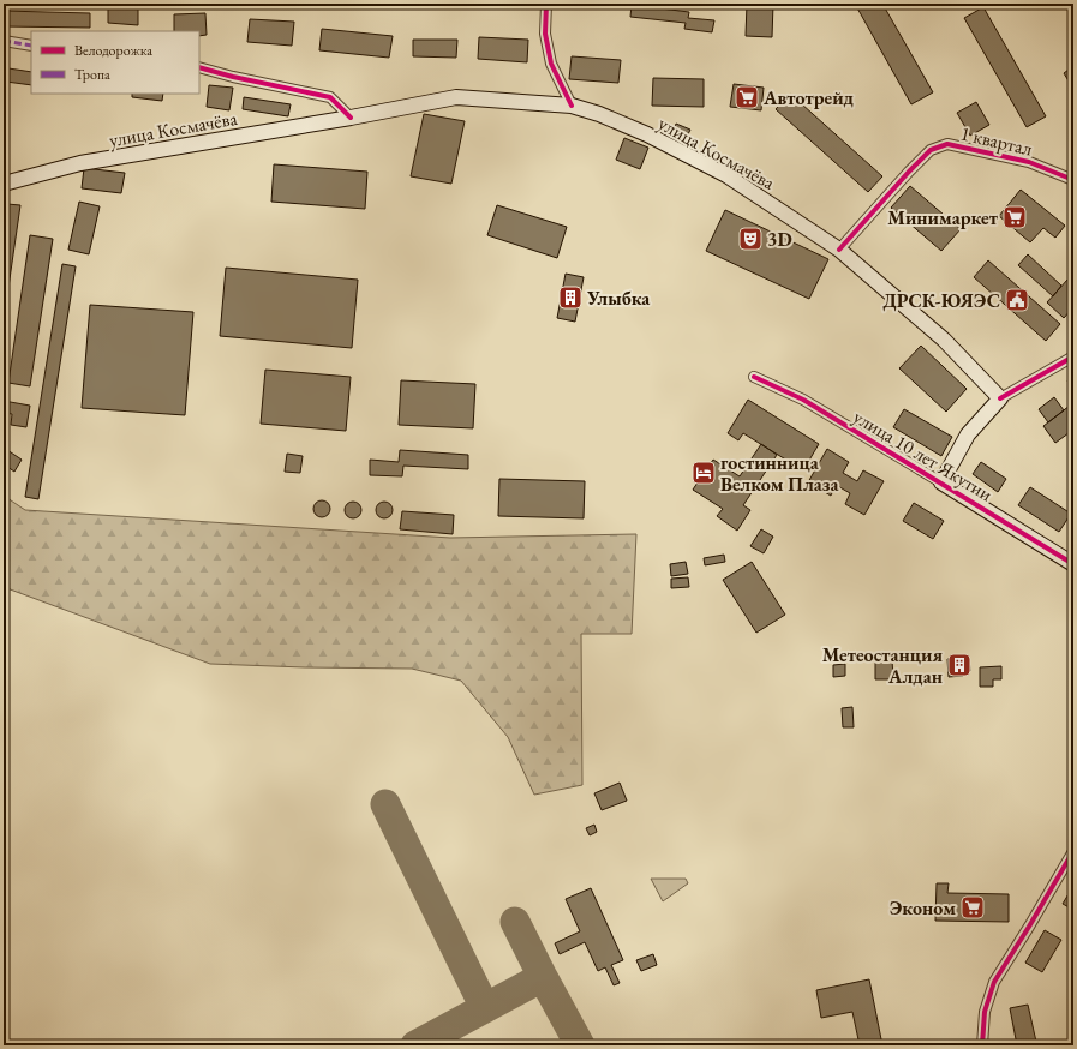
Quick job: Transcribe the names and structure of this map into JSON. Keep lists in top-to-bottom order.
{
  "streets": {
    "main road": ["улица Космачёва", "улица 10 лет Якутии"],
    "street": ["1 квартал"]
  },
  "crossings": [
    ["улица Космачёва", "1 квартал"]
  ],
  "places": {
    "supermarket": ["Автотрейд", "Минимаркет", "Эконом"],
    "theatre": ["3D"],
    "building": ["Улыбка", "Метеостанция Алдан"],
    "public building": ["ДРСК-ЮЯЭС"],
    "hotel": ["гостинница Велком Плаза"]
  },
  "legend": ["Велодорожка", "Тропа"]
}
